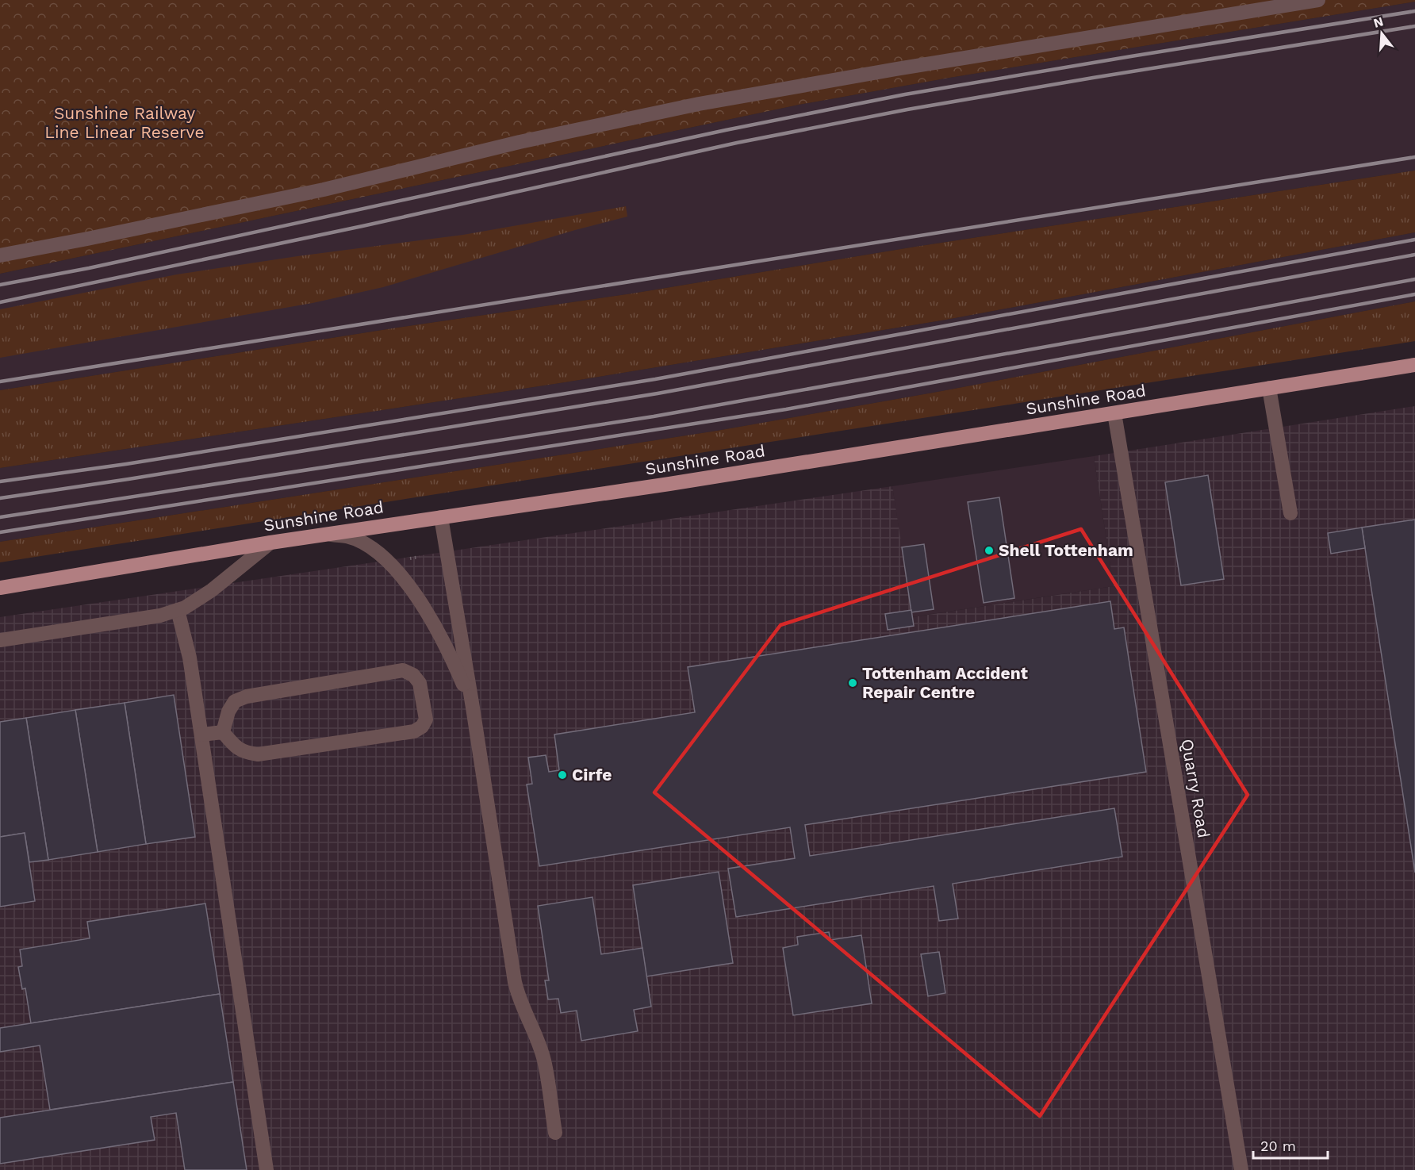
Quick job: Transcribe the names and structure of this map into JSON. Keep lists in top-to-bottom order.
{
  "streets": {
    "main road": ["Sunshine Road"],
    "street": ["Quarry Road"]
  },
  "crossings": [
    ["Sunshine Road", "Quarry Road"]
  ],
  "parks": ["Sunshine Railway Line Linear Reserve"],
  "places": ["Shell Tottenham", "Tottenham Accident Repair Centre", "Cirfe"],
  "scale_bar": "20 m",
  "north": "top"
}
